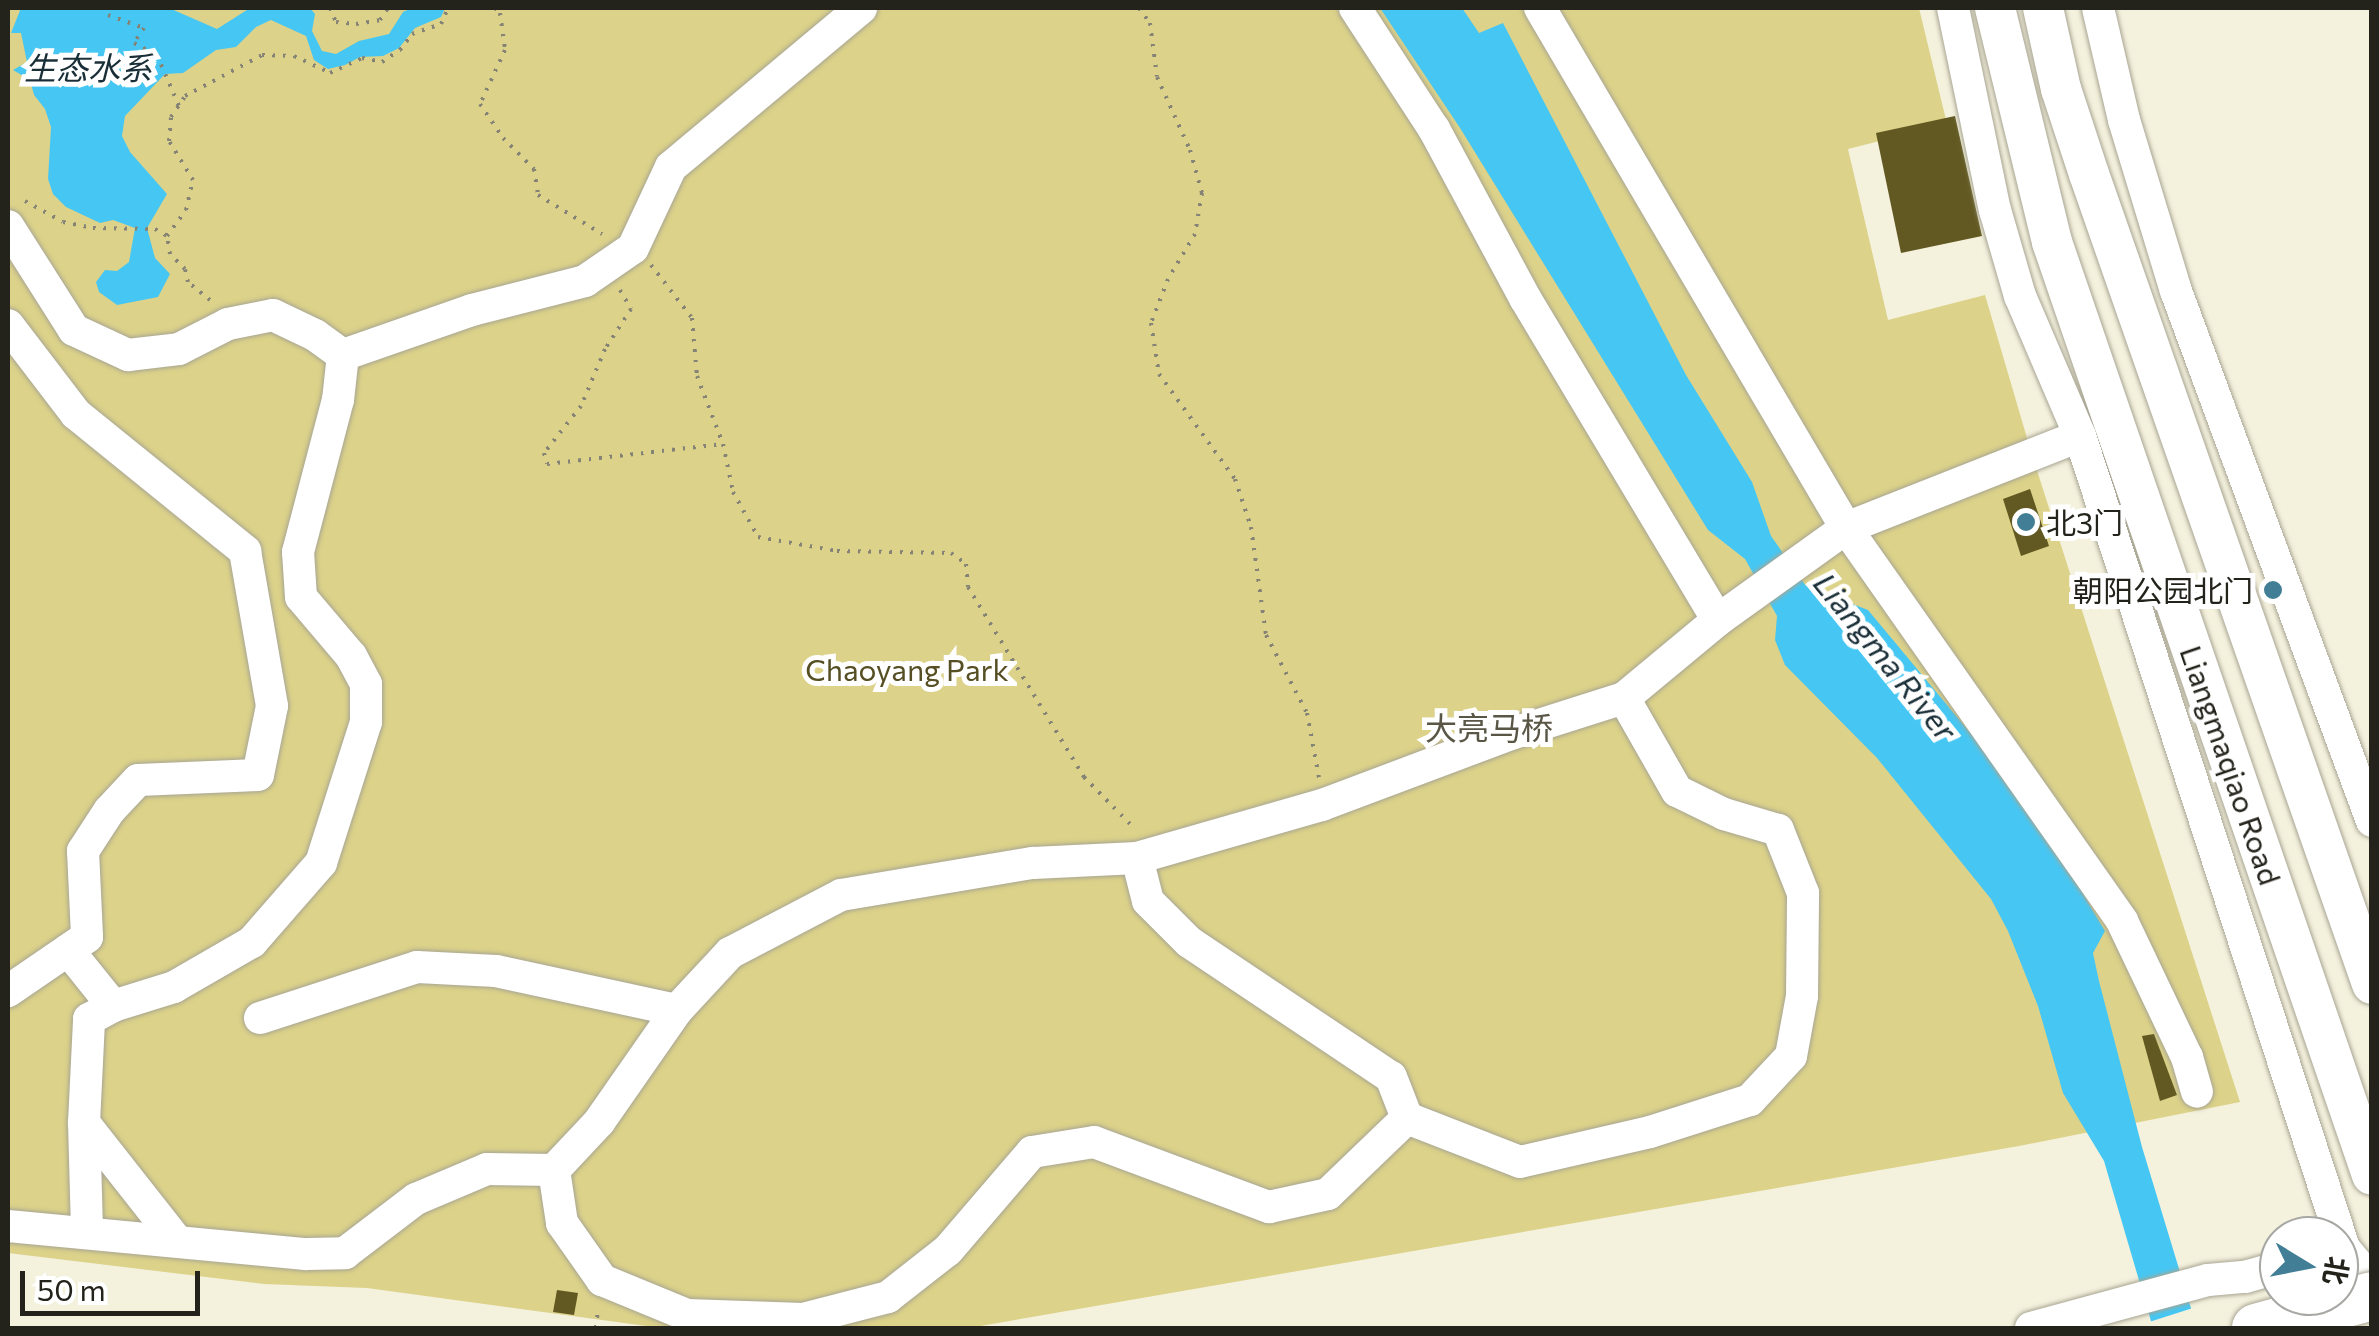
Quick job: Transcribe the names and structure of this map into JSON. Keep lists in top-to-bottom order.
{
  "streets": {
    "main road": ["Liangmaqiao Road"]
  },
  "districts": ["大亮马桥"],
  "water": ["生态水系", "Liangma River"],
  "parks": ["Chaoyang Park"],
  "places": ["北3门", "朝阳公园北门"],
  "scale_bar": "50 m",
  "north": "right"
}
